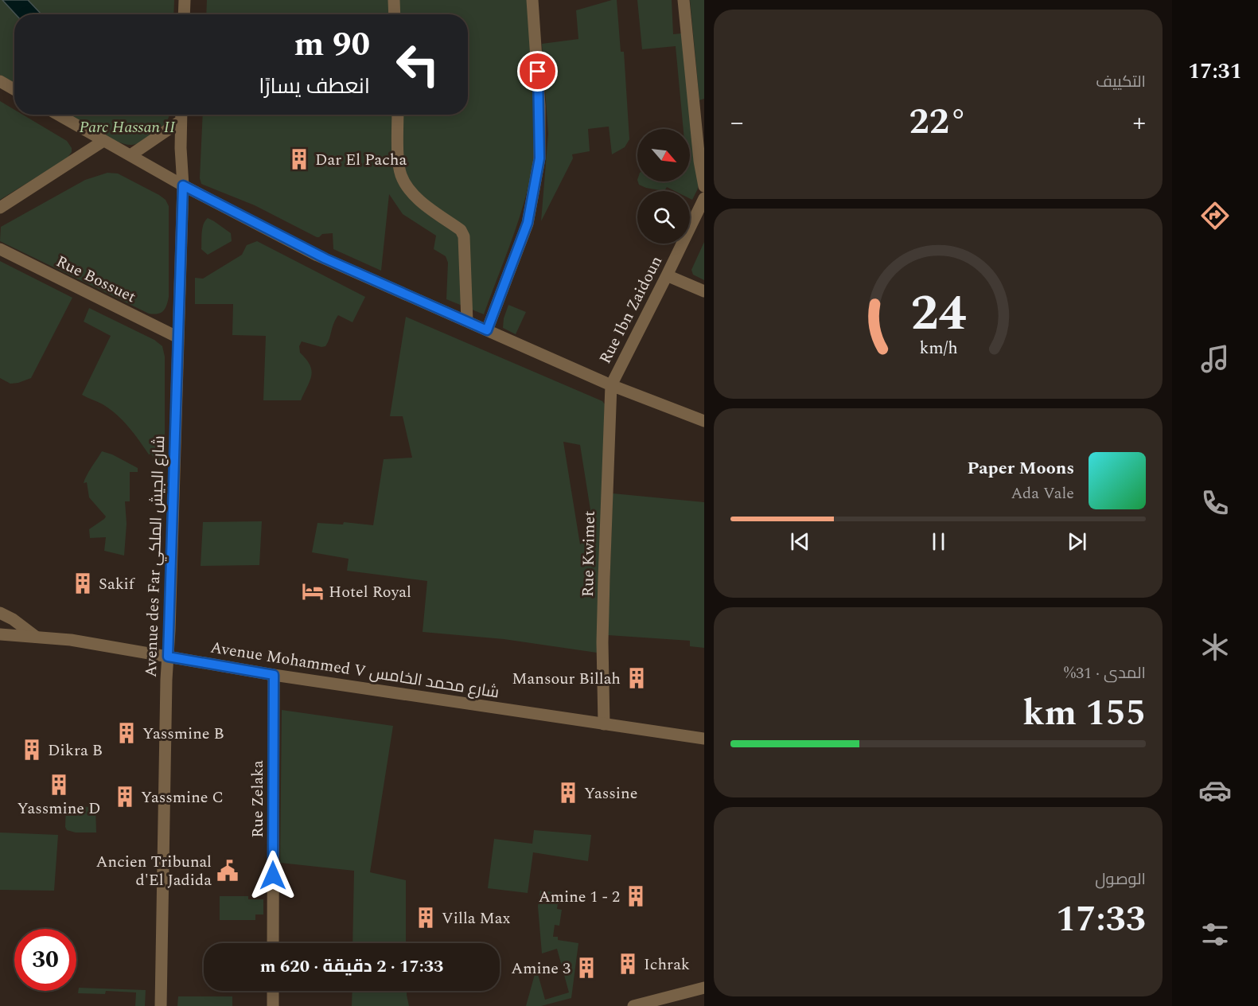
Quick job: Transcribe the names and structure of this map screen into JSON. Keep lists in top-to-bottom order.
{
  "streets": {
    "street": [
      "Rue Bossuet",
      "Rue Ibn Zaidoun",
      "Rue Kwimet",
      "Avenue des Far شارع الجيش الملكي",
      "Avenue Mohammed V شارع محمد الخامس",
      "Rue Zelaka"
    ]
  },
  "crossings": [
    ["Rue Bossuet", "Avenue des Far شارع الجيش الملكي"],
    ["Rue Ibn Zaidoun", "Rue Kwimet"],
    ["Rue Kwimet", "Avenue Mohammed V شارع محمد الخامس"],
    ["Avenue des Far شارع الجيش الملكي", "Avenue Mohammed V شارع محمد الخامس"],
    ["Avenue Mohammed V شارع محمد الخامس", "Rue Zelaka"]
  ],
  "parks": ["Parc Hassan II"],
  "places": {
    "building": [
      "Dar El Pacha",
      "Sakif",
      "Mansour Billah",
      "Yassmine B",
      "Dikra B",
      "Yassmine D",
      "Yassine",
      "Yassmine C",
      "Amine 1 - 2",
      "Villa Max",
      "Ichrak",
      "Amine 3"
    ],
    "hotel": ["Hotel Royal"],
    "public building": ["Ancien Tribunal d'El Jadida"]
  },
  "north": "bottom right",
  "page": {
    "tabs": "17:31",
    "tile": [
      "التكييف",
      ["المدى · 31%", "155 km"],
      ["الوصول", "17:33"]
    ],
    "turn": ["90 m", "انعطف يسارًا"],
    "heat": ["−", "22°", "+"],
    "song": ["Paper Moons", "Ada Vale"],
    "limit": "30",
    "trip": "17:33 · 2 دقيقة · 620 m",
    "gauge": ["24", "km/h"]
  }
}
